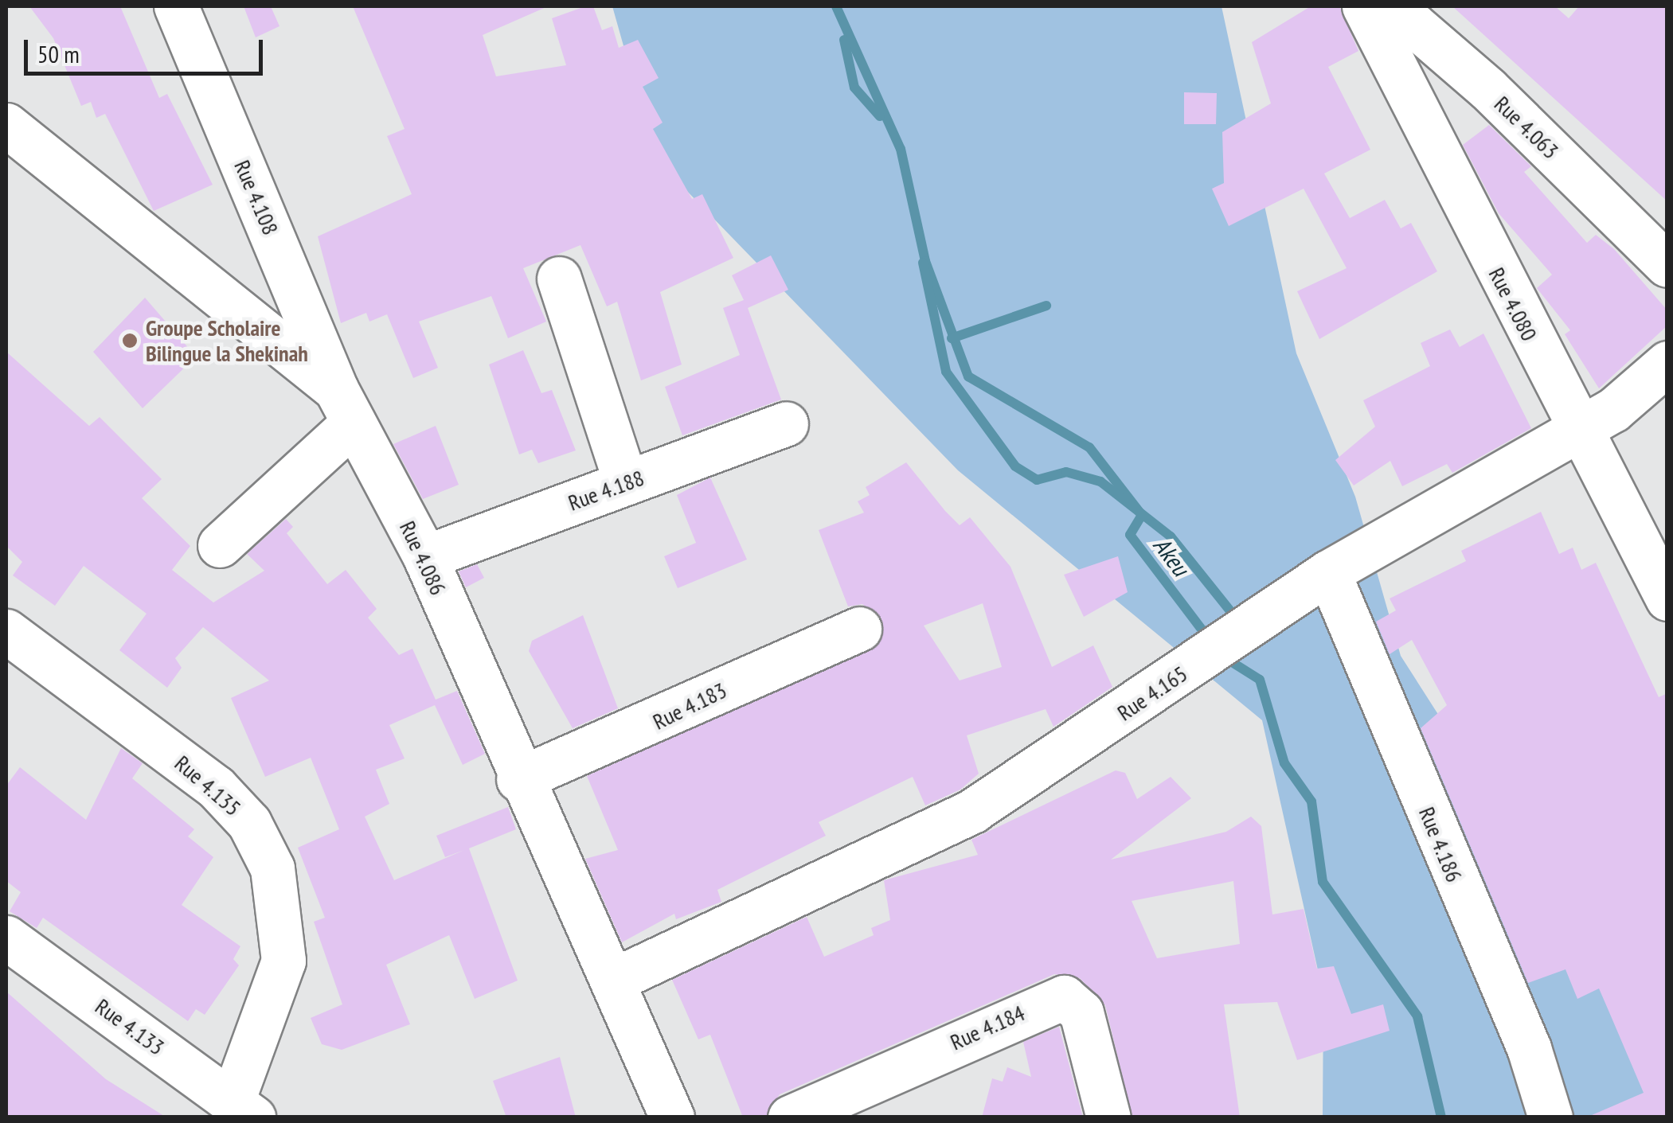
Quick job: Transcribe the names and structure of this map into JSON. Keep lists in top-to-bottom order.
{
  "streets": {
    "street": [
      "Rue 4.063",
      "Rue 4.108",
      "Rue 4.080",
      "Rue 4.188",
      "Rue 4.086",
      "Rue 4.165",
      "Rue 4.183",
      "Rue 4.135",
      "Rue 4.186",
      "Rue 4.133",
      "Rue 4.184"
    ]
  },
  "crossings": [
    ["Rue 4.108", "Rue 4.086"],
    ["Rue 4.080", "Rue 4.165"],
    ["Rue 4.188", "Rue 4.086"],
    ["Rue 4.086", "Rue 4.165"],
    ["Rue 4.086", "Rue 4.183"],
    ["Rue 4.165", "Rue 4.186"],
    ["Rue 4.135", "Rue 4.133"]
  ],
  "water": ["Akeu"],
  "places": ["Groupe Scholaire Bilingue la Shekinah"],
  "scale_bar": "50 m"
}
